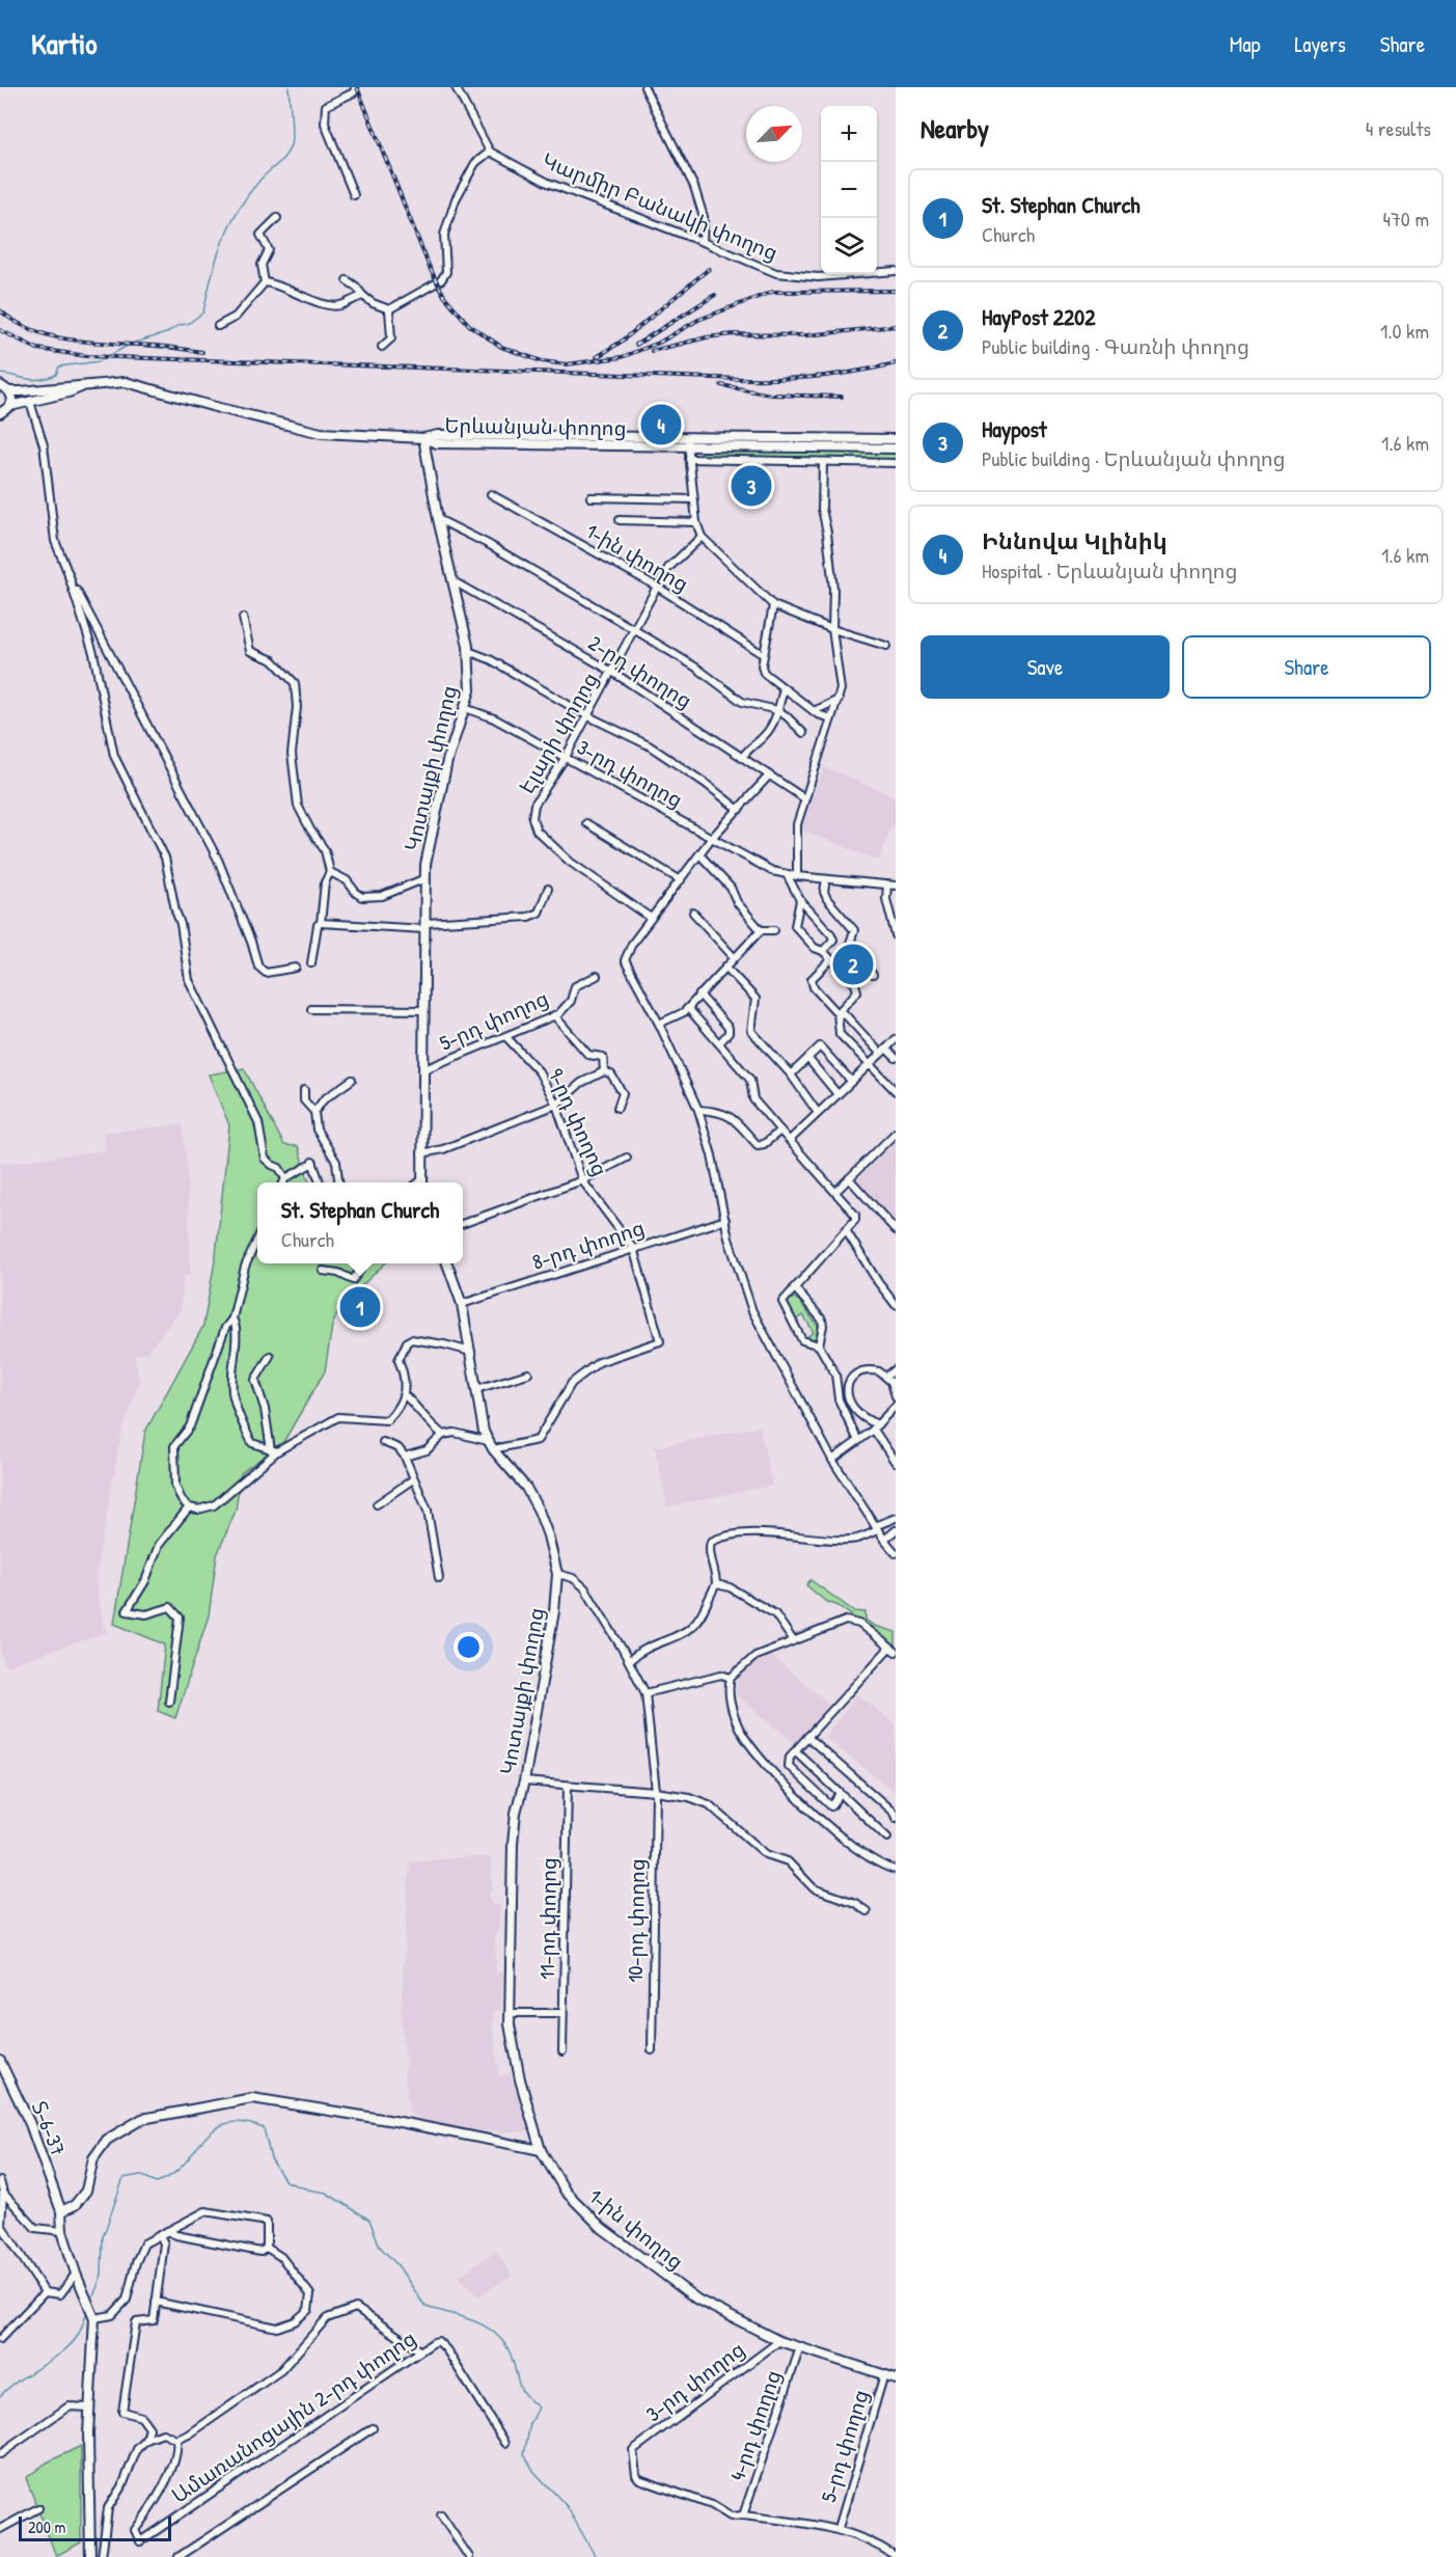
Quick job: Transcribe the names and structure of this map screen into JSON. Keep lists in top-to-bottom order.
{
  "streets": {
    "main road": [
      "Երևանյան փողոց",
      "1-ին փողոց",
      "Կոտայքի փողոց",
      "Տ-6-37"
    ],
    "street": [
      "Կարմիր Բանակի փողոց",
      "2-րդ փողոց",
      "Էլարի փողոց",
      "3-րդ փողոց",
      "5-րդ փողոց",
      "9-րդ փողոց",
      "8-րդ փողոց",
      "11-րդ փողոց",
      "10-րդ փողոց",
      "Ամառանոցային 2-րդ փողոց",
      "4-րդ փողոց"
    ]
  },
  "crossings": [
    ["Երևանյան փողոց", "Կոտայքի փողոց"],
    ["1-ին փողոց", "Էլարի փողոց"],
    ["1-ին փողոց", "Կոտայքի փողոց"],
    ["1-ին փողոց", "3-րդ փողոց"],
    ["1-ին փողոց", "5-րդ փողոց"],
    ["1-ին փողոց", "4-րդ փողոց"],
    ["2-րդ փողոց", "Էլարի փողոց"],
    ["2-րդ փողոց", "Կոտայքի փողոց"],
    ["Էլարի փողոց", "3-րդ փողոց"],
    ["Կոտայքի փողոց", "3-րդ փողոց"],
    ["Կոտայքի փողոց", "5-րդ փողոց"],
    ["Կոտայքի փողոց", "9-րդ փողոց"],
    ["Կոտայքի փողոց", "8-րդ փողոց"],
    ["3-րդ փողոց", "4-րդ փողոց"],
    ["5-րդ փողոց", "9-րդ փողոց"],
    ["9-րդ փողոց", "8-րդ փողոց"]
  ],
  "scale_bar": "200 m",
  "north": "top right",
  "page": {
    "header": "Kartio",
    "nav": ["Map", "Layers", "Share"],
    "heading": ["Nearby", "4 results"],
    "map_buttons": ["+", "−"],
    "list": [
      {
        "mark": "1",
        "name": "St. Stephan Church",
        "note": "Church",
        "value": "470 m"
      },
      {
        "mark": "2",
        "name": "HayPost 2202",
        "note": "Public building · Գառնի փողոց",
        "value": "1.0 km"
      },
      {
        "mark": "3",
        "name": "Haypost",
        "note": "Public building · Երևանյան փողոց",
        "value": "1.6 km"
      },
      {
        "mark": "4",
        "name": "Իննովա Կլինիկ",
        "note": "Hospital · Երևանյան փողոց",
        "value": "1.6 km"
      }
    ],
    "pins": [
      "4",
      "3",
      "2",
      "1"
    ],
    "buttons": ["Save", "Share"],
    "popup": ["St. Stephan Church", "Church"],
    "scale": "200 m"
  }
}
